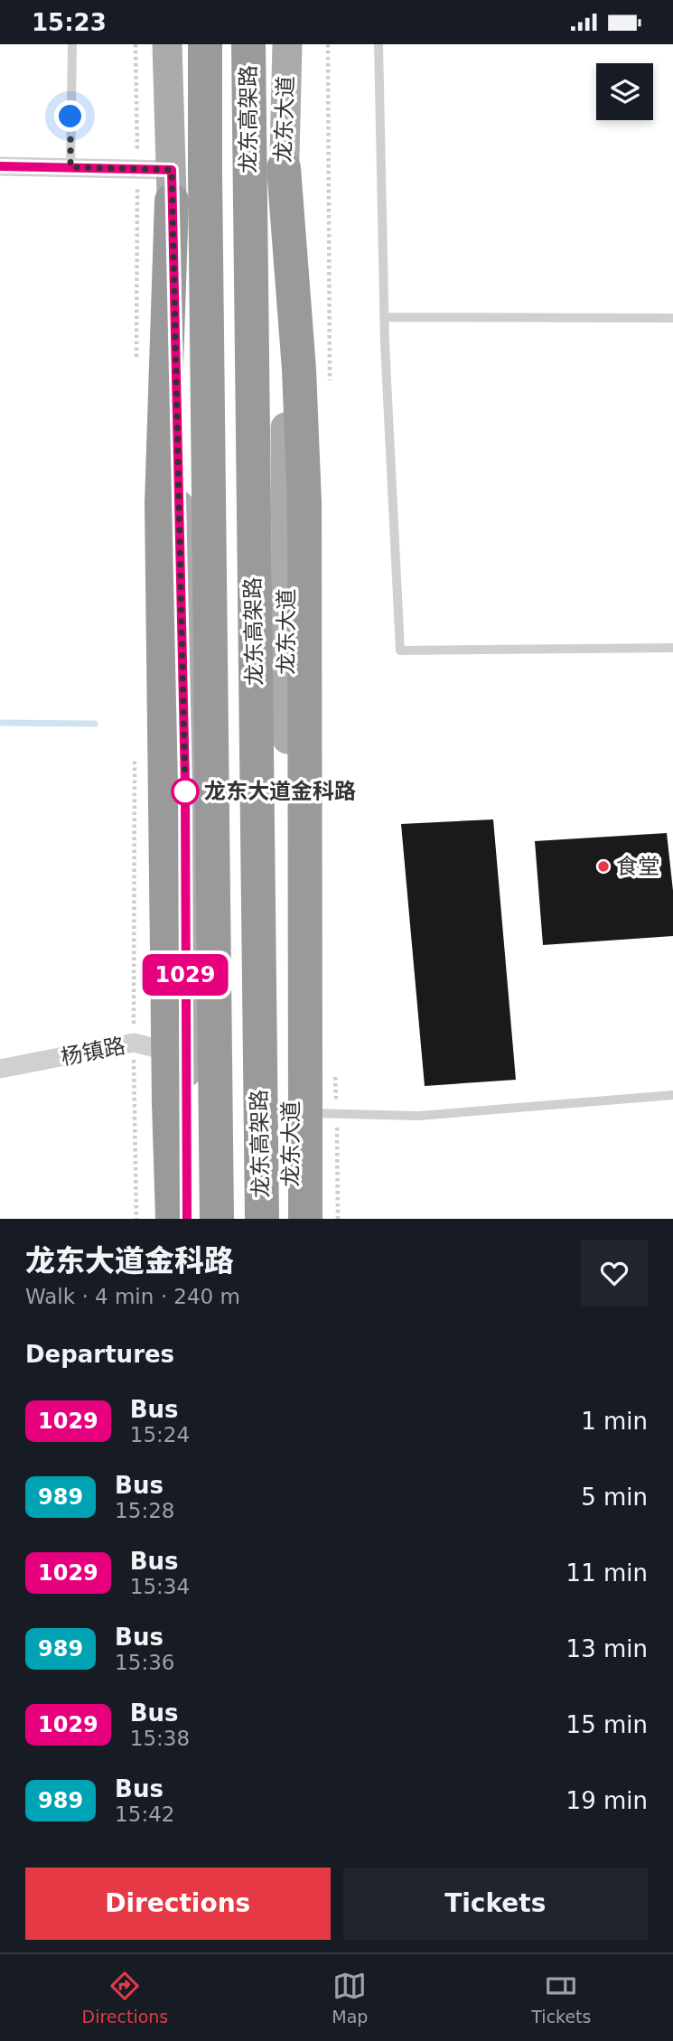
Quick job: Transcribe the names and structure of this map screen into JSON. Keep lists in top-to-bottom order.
{
  "streets": {
    "highway": ["龙东高架路"],
    "main road": ["龙东大道"],
    "street": ["杨镇路"]
  },
  "places": ["龙东大道金科路", "食堂"],
  "lines": ["bus line 1029"],
  "page": {
    "status": "15:23",
    "on_map": "1029",
    "heading": [
      ["龙东大道金科路", "Walk · 4 min · 240 m"],
      "Departures"
    ],
    "list": [
      {
        "mark": "1029",
        "name": "Bus",
        "note": "15:24",
        "value": "1 min"
      },
      {
        "mark": "989",
        "name": "Bus",
        "note": "15:28",
        "value": "5 min"
      },
      {
        "mark": "1029",
        "name": "Bus",
        "note": "15:34",
        "value": "11 min"
      },
      {
        "mark": "989",
        "name": "Bus",
        "note": "15:36",
        "value": "13 min"
      },
      {
        "mark": "1029",
        "name": "Bus",
        "note": "15:38",
        "value": "15 min"
      },
      {
        "mark": "989",
        "name": "Bus",
        "note": "15:42",
        "value": "19 min"
      }
    ],
    "buttons": ["Directions", "Tickets"],
    "tabs": ["Directions", "Map", "Tickets"]
  }
}
